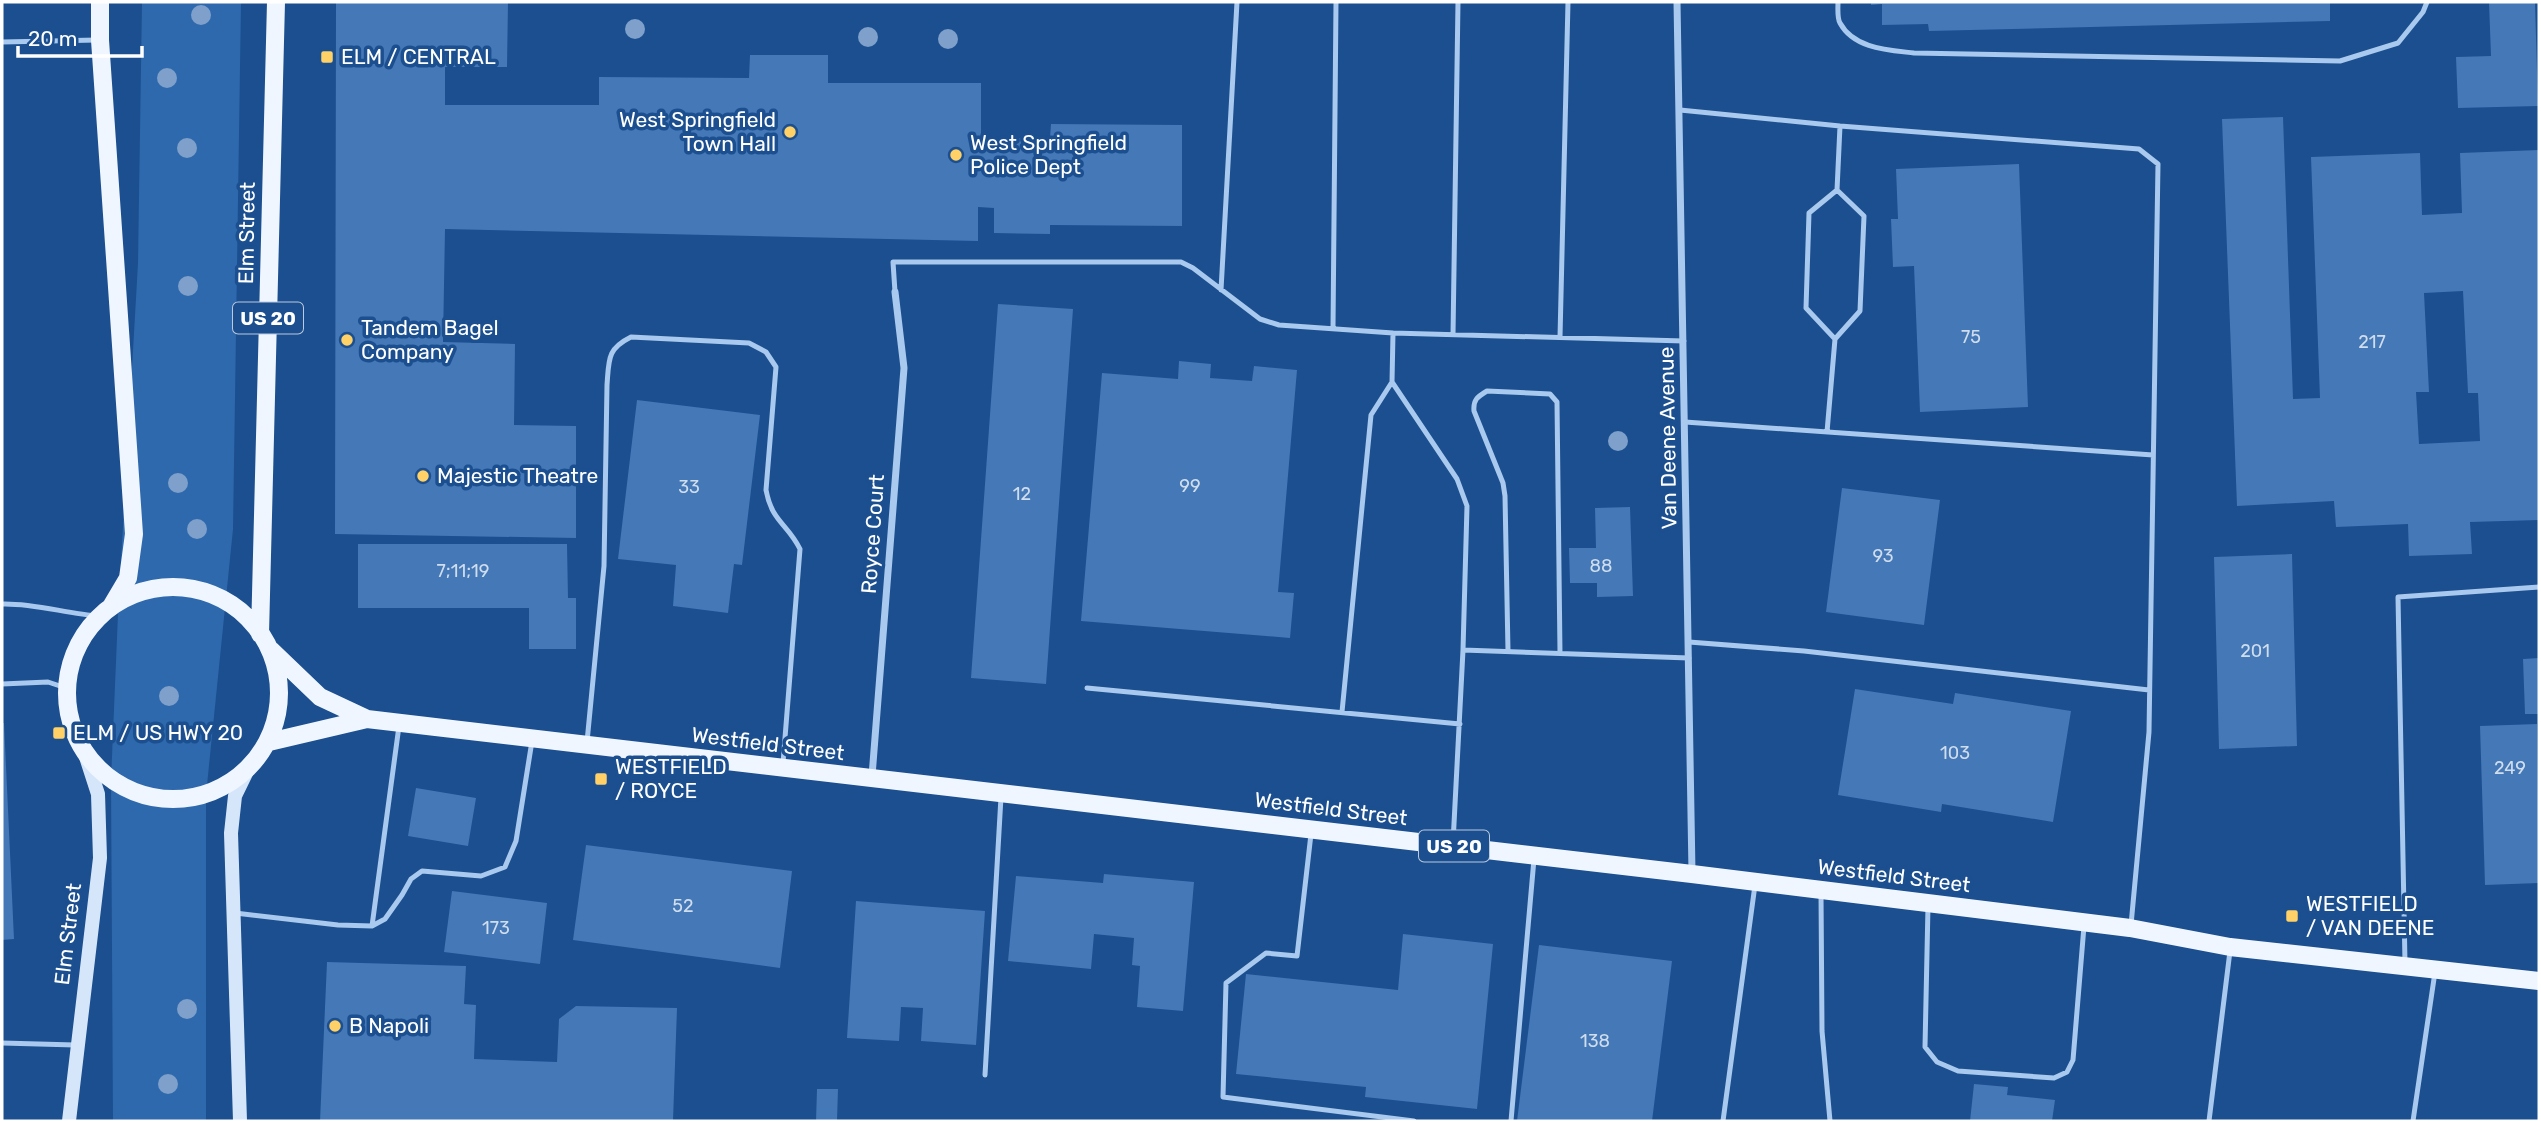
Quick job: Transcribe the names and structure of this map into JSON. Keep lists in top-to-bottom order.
{
  "streets": {
    "main road": ["Elm Street", "US 20", "Westfield Street"],
    "street": ["Van Deene Avenue", "Royce Court"]
  },
  "crossings": [
    ["Elm Street", "US 20"],
    ["Elm Street", "Westfield Street"],
    ["US 20", "Westfield Street"],
    ["Van Deene Avenue", "Westfield Street"],
    ["Royce Court", "Westfield Street"]
  ],
  "places": {
    "transit": [
      "ELM / CENTRAL",
      "ELM / US HWY 20",
      "WESTFIELD / ROYCE",
      "WESTFIELD / VAN DEENE"
    ],
    "other": [
      "West Springfield Town Hall",
      "West Springfield Police Dept",
      "Tandem Bagel Company",
      "Majestic Theatre",
      "B Napoli"
    ]
  },
  "house_numbers": [
    "75",
    "217",
    "99",
    "33",
    "12",
    "93",
    "88",
    "7;11;19",
    "201",
    "103",
    "249",
    "52",
    "173",
    "138"
  ],
  "scale_bar": "20 m"
}
